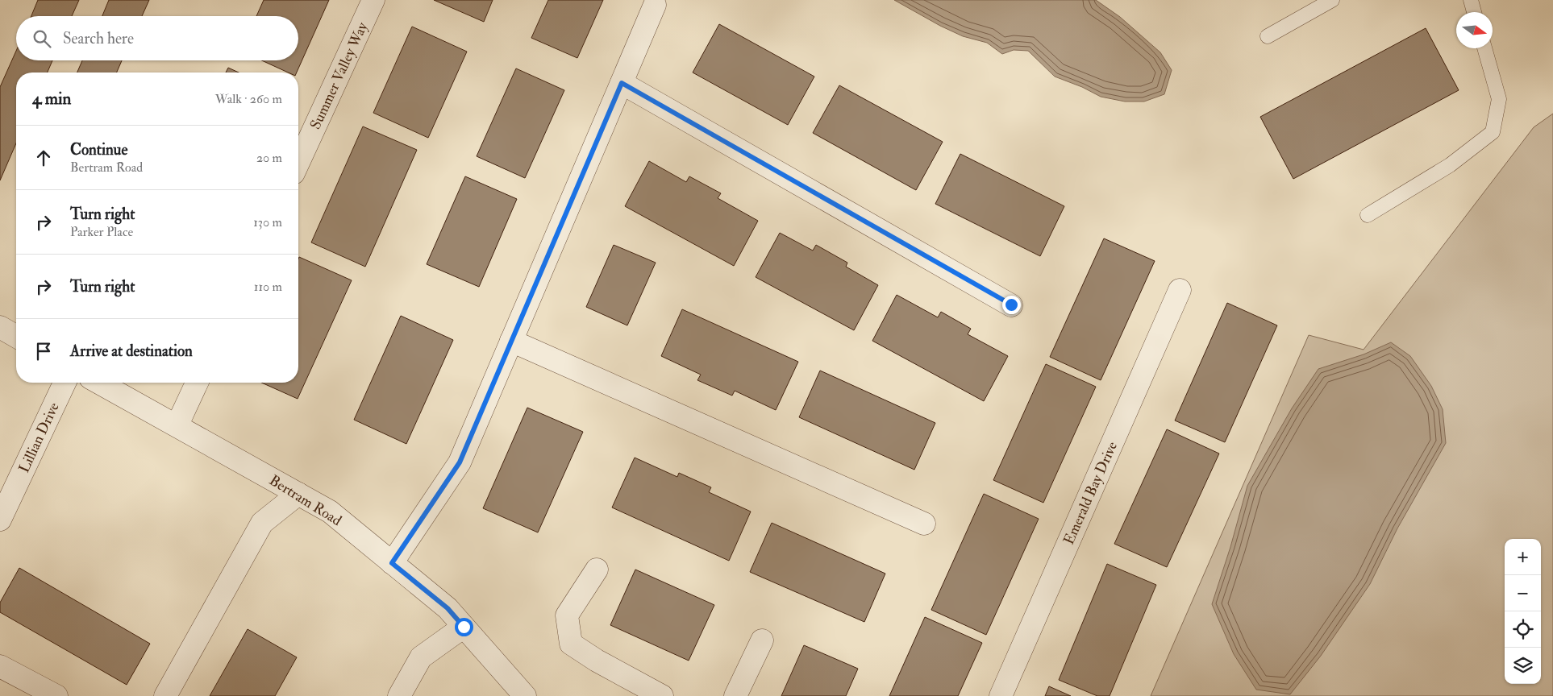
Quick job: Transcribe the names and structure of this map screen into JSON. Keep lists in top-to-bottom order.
{
  "streets": {
    "street": [
      "Summer Valley Way",
      "Lillian Drive",
      "Emerald Bay Drive",
      "Bertram Road"
    ]
  },
  "north": "right",
  "page": {
    "search": "Search here",
    "heading": ["4 min", "Walk · 260 m"],
    "list": [
      ["Continue", "Bertram Road", "20 m"],
      ["Turn right", "Parker Place", "130 m"],
      ["Turn right", "110 m"],
      "Arrive at destination"
    ],
    "map_buttons": ["+", "−"]
  }
}
